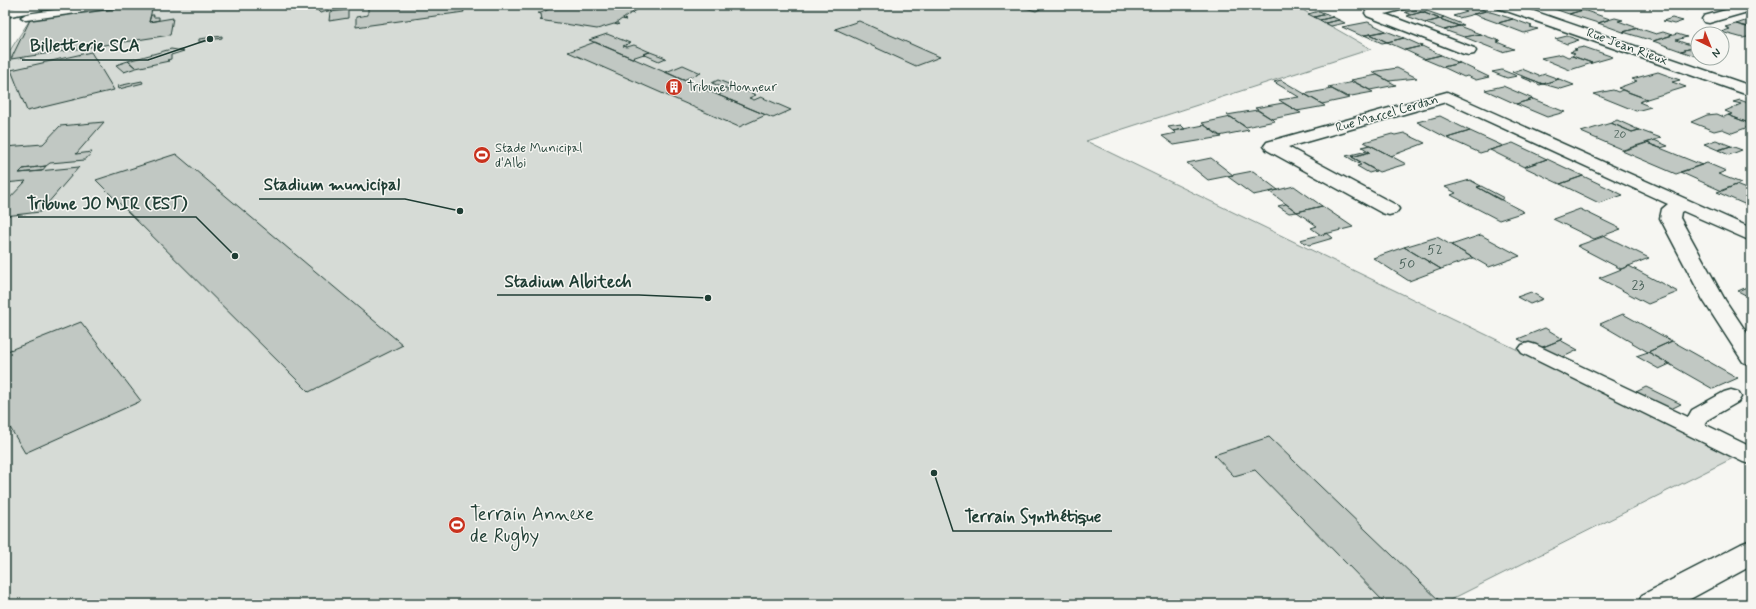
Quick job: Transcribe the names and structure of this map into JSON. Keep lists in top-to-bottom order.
{
  "streets": {
    "street": ["Rue Jean Rieux", "Rue Marcel Cerdan"]
  },
  "places": {
    "other": [
      "Billetterie SCA",
      "Stadium municipal",
      "Tribune JO MIR (EST)",
      "Stadium Albitech",
      "Terrain Synthétique"
    ],
    "building": ["Tribune Honneur"],
    "sports": ["Stade Municipal d'Albi", "Terrain Annexe de Rugby"]
  },
  "house_numbers": [
    "20",
    "52",
    "50",
    "23"
  ],
  "north": "bottom right"
}
